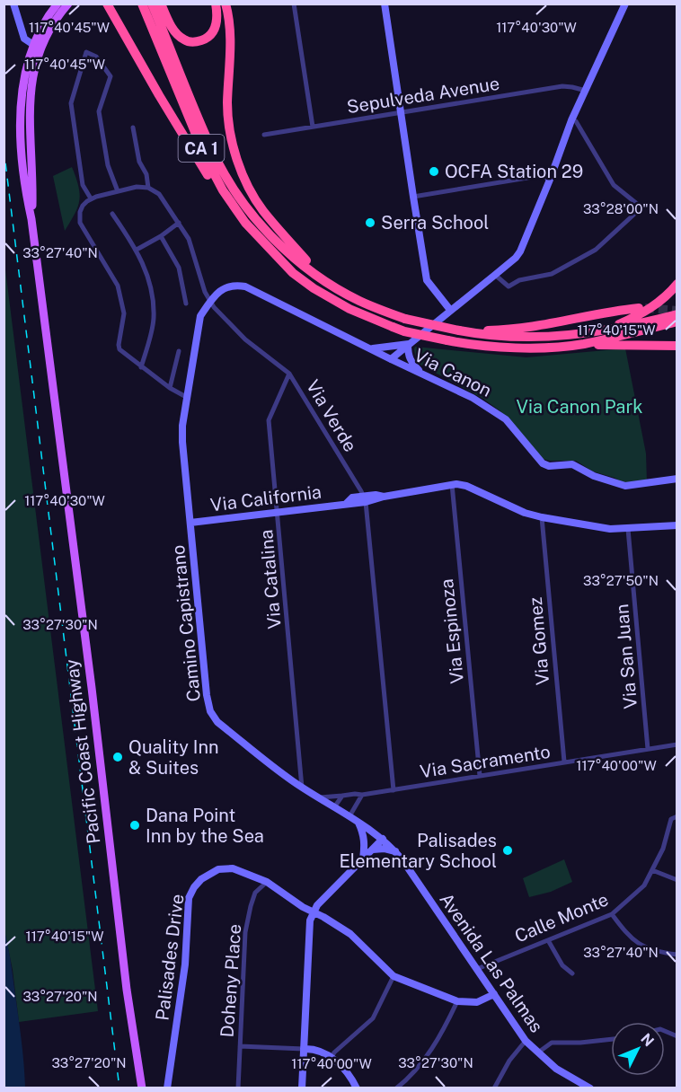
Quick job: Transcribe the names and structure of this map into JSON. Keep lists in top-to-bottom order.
{
  "streets": {
    "highway": ["CA 1"],
    "main road": [
      "Via Canon",
      "Via California",
      "Camino Capistrano",
      "Pacific Coast Highway",
      "Palisades Drive",
      "Avenida Las Palmas"
    ],
    "street": [
      "Sepulveda Avenue",
      "Via Verde",
      "Via Catalina",
      "Via Espinoza",
      "Via Gomez",
      "Via San Juan",
      "Via Sacramento",
      "Calle Monte",
      "Doheny Place"
    ]
  },
  "crossings": [
    ["Via Canon", "Via Verde"],
    ["Via Canon", "Camino Capistrano"],
    ["Via Verde", "Via California"],
    ["Via Verde", "Via Catalina"],
    ["Via Verde", "Camino Capistrano"],
    ["Via Verde", "Via Sacramento"],
    ["Via California", "Via Catalina"],
    ["Via California", "Camino Capistrano"],
    ["Via California", "Via Espinoza"],
    ["Via California", "Via Gomez"],
    ["Via California", "Via San Juan"],
    ["Via Catalina", "Camino Capistrano"],
    ["Camino Capistrano", "Via Sacramento"],
    ["Camino Capistrano", "Avenida Las Palmas"],
    ["Via Espinoza", "Via Sacramento"],
    ["Via Gomez", "Via Sacramento"],
    ["Via San Juan", "Via Sacramento"],
    ["Calle Monte", "Avenida Las Palmas"],
    ["Palisades Drive", "Avenida Las Palmas"],
    ["Palisades Drive", "Doheny Place"]
  ],
  "parks": ["Via Canon Park"],
  "places": [
    "OCFA Station 29",
    "Serra School",
    "Quality Inn & Suites",
    "Dana Point Inn by the Sea",
    "Palisades Elementary School"
  ],
  "north": "top right",
  "coordinates": [
    "117°40'45\"W",
    "117°40'30\"W",
    "33°28'00\"N",
    "33°27'40\"N",
    "117°40'15\"W",
    "33°27'50\"N",
    "33°27'30\"N",
    "117°40'00\"W",
    "33°27'20\"N"
  ]
}
